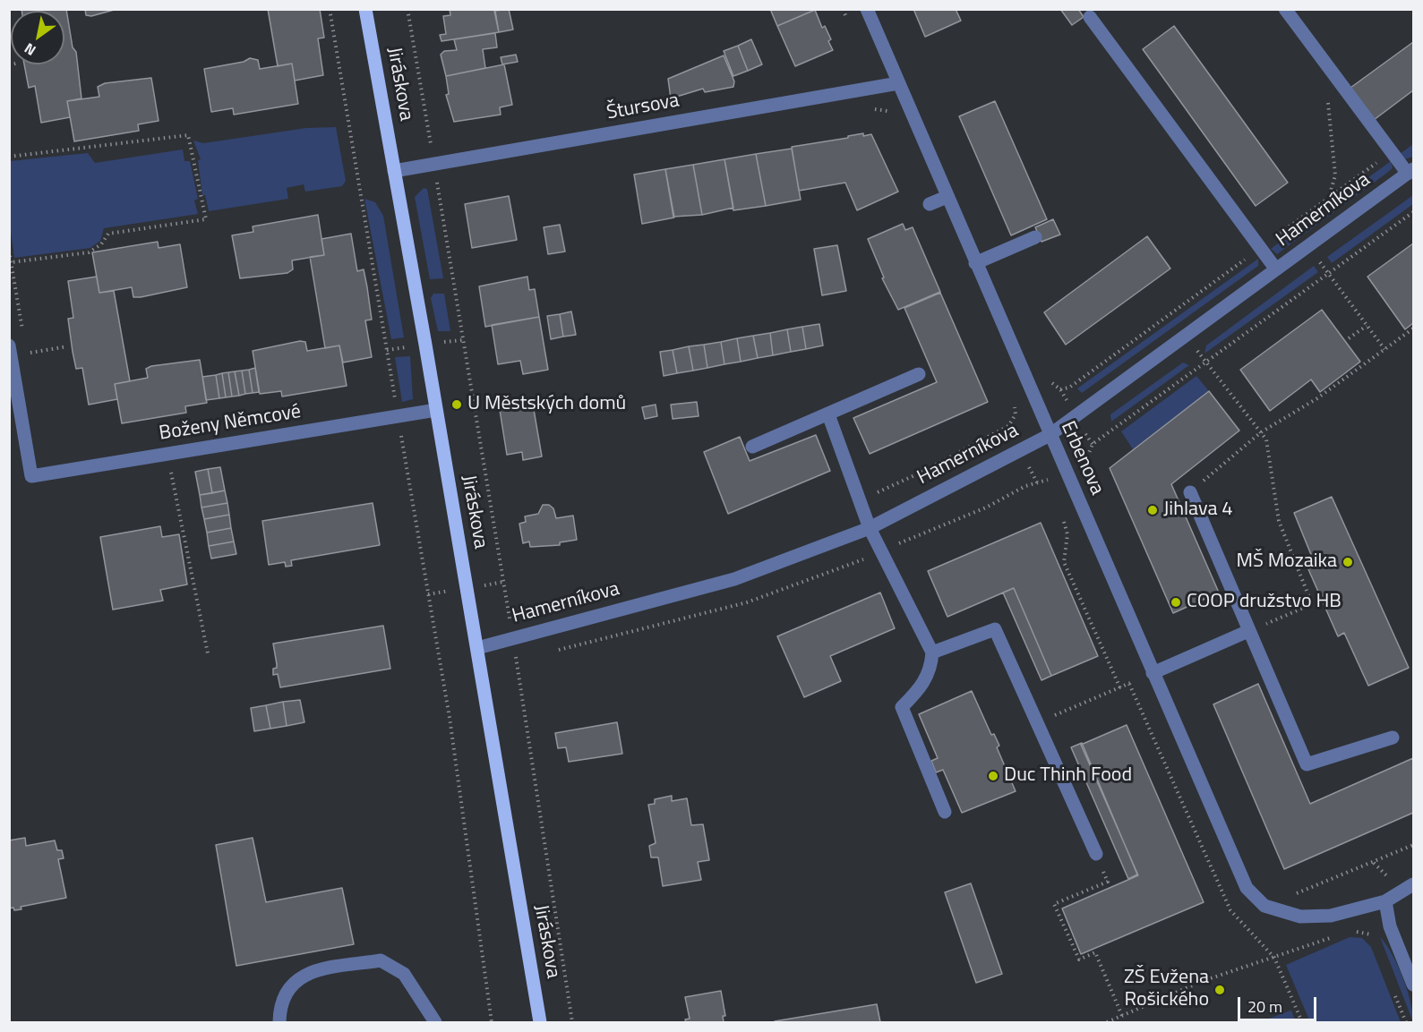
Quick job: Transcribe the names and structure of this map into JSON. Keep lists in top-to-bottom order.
{
  "streets": {
    "main road": ["Jiráskova"],
    "street": [
      "Štursova",
      "Hamerníkova",
      "Boženy Němcové",
      "Erbenova"
    ]
  },
  "crossings": [
    ["Jiráskova", "Štursova"],
    ["Jiráskova", "Hamerníkova"],
    ["Jiráskova", "Boženy Němcové"],
    ["Štursova", "Erbenova"],
    ["Hamerníkova", "Erbenova"]
  ],
  "places": [
    "U Městských domů",
    "Jihlava 4",
    "MŠ Mozaika",
    "COOP družstvo HB",
    "Duc Thinh Food",
    "ZŠ Evžena Rošického"
  ],
  "scale_bar": "20 m",
  "north": "bottom left"
}
